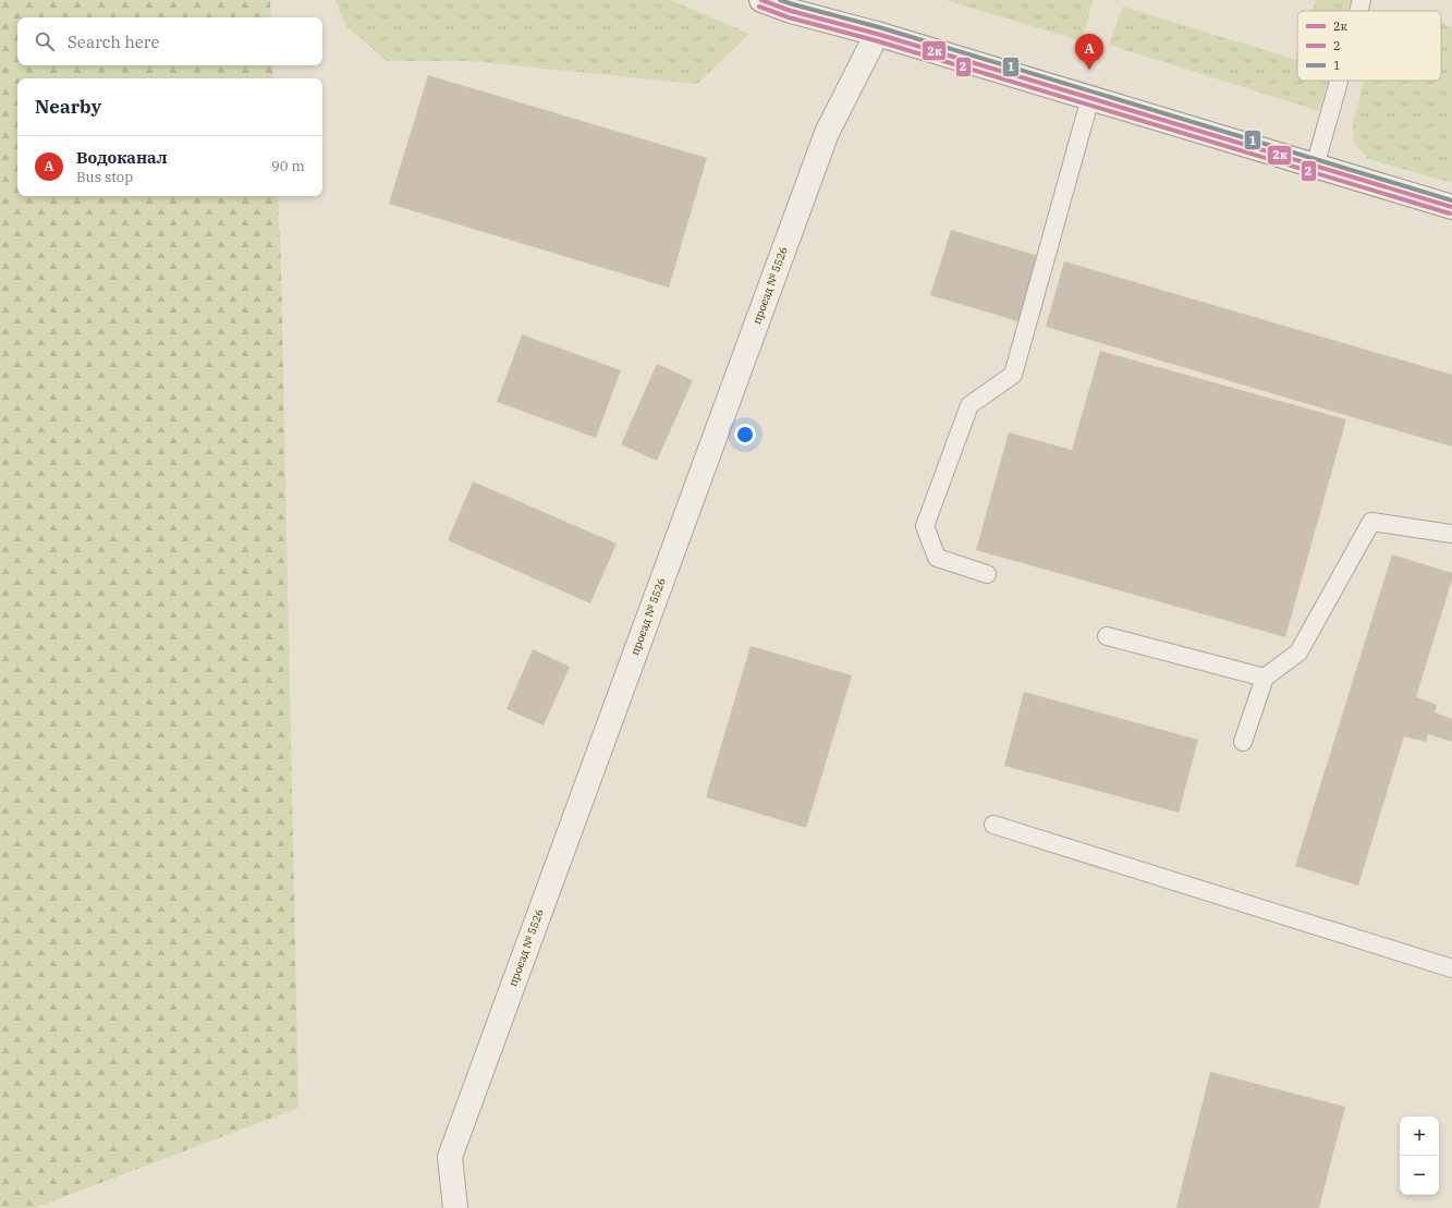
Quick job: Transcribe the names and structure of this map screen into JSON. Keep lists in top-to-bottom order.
{
  "streets": {
    "street": ["проезд № 5526"]
  },
  "lines": ["transit line 2к", "transit line 1", "transit line 2"],
  "legend": ["2к", "2", "1"],
  "page": {
    "search": "Search here",
    "pins": "A",
    "heading": "Nearby",
    "list": [
      {
        "mark": "A",
        "name": "Водоканал",
        "note": "Bus stop",
        "value": "90 m"
      }
    ],
    "map_buttons": ["+", "−"]
  }
}
